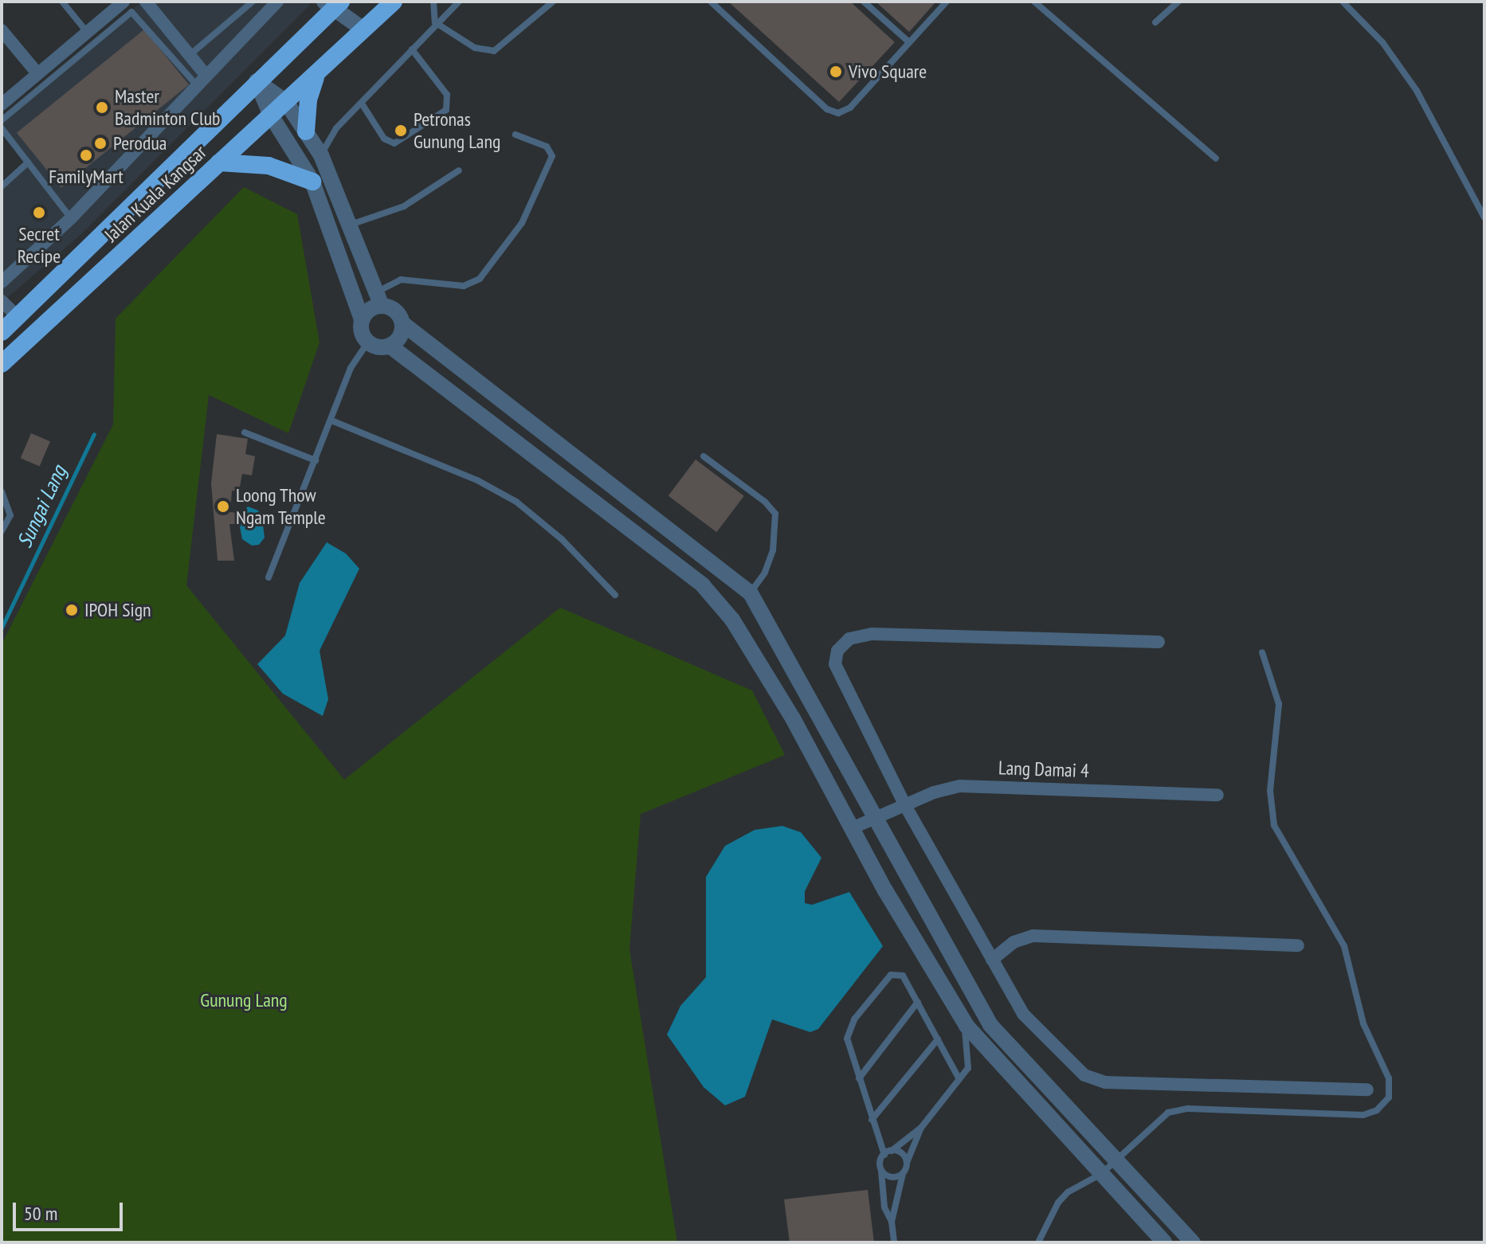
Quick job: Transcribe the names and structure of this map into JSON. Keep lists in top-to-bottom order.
{
  "streets": {
    "highway": ["Jalan Kuala Kangsar"],
    "street": ["Lang Damai 4"]
  },
  "water": ["Sungai Lang"],
  "parks": ["Gunung Lang"],
  "places": [
    "Vivo Square",
    "Master Badminton Club",
    "Petronas Gunung Lang",
    "Perodua",
    "FamilyMart",
    "Secret Recipe",
    "Loong Thow Ngam Temple",
    "IPOH Sign"
  ],
  "scale_bar": "50 m"
}
